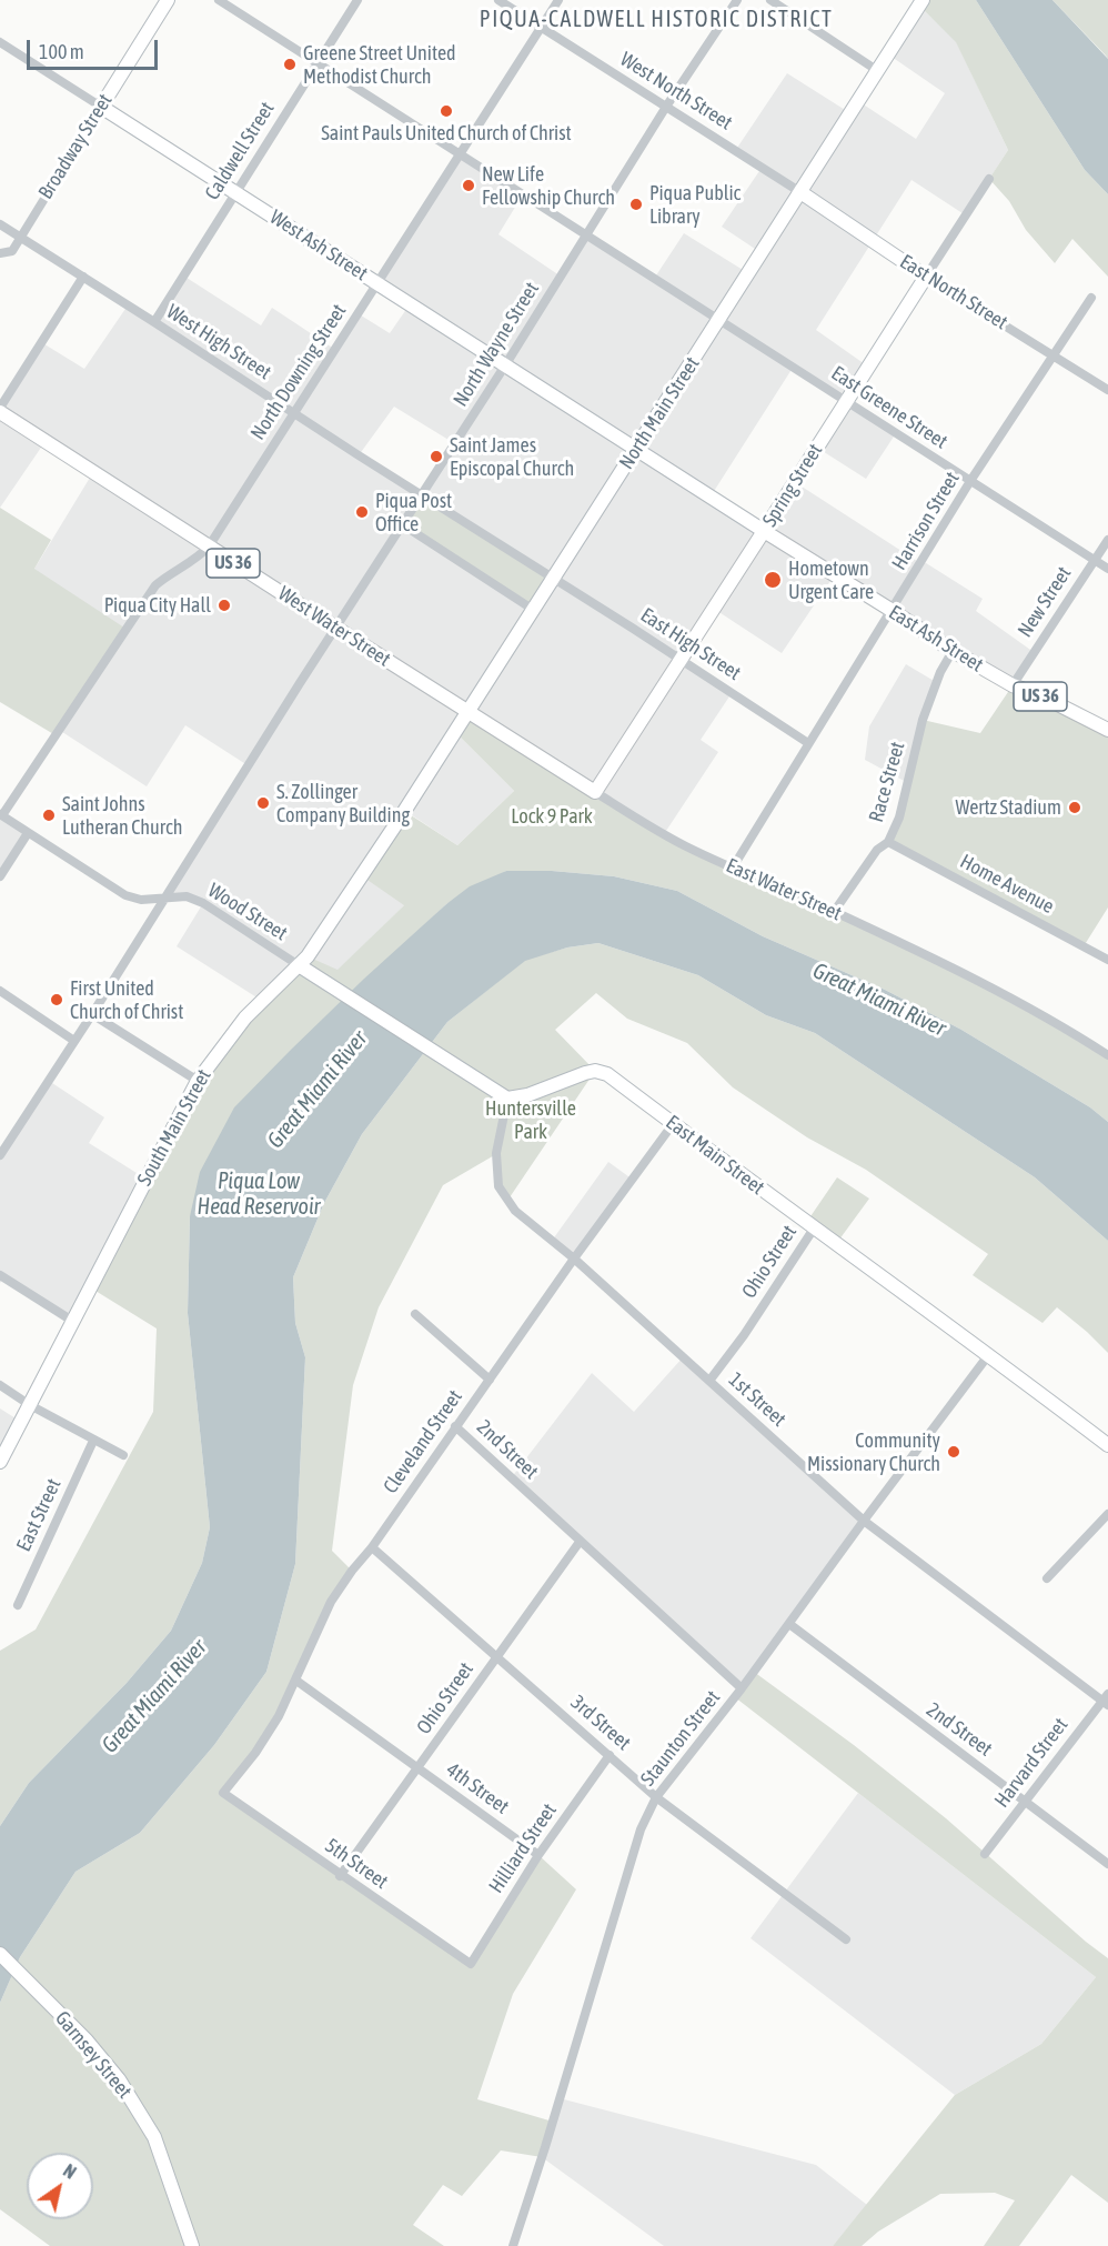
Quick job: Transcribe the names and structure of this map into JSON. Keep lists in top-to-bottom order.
{
  "streets": {
    "main road": [
      "Broadway Street",
      "West Ash Street",
      "East North Street",
      "North Main Street",
      "Spring Street",
      "US 36",
      "West Water Street",
      "East Ash Street",
      "East Water Street",
      "South Main Street",
      "East Main Street",
      "Garnsey Street"
    ],
    "street": [
      "West North Street",
      "Caldwell Street",
      "West High Street",
      "North Wayne Street",
      "North Downing Street",
      "East Greene Street",
      "Harrison Street",
      "New Street",
      "East High Street",
      "Race Street",
      "Home Avenue",
      "Wood Street",
      "Ohio Street",
      "1st Street",
      "Cleveland Street",
      "2nd Street",
      "East Street",
      "3rd Street",
      "Staunton Street",
      "Harvard Street",
      "4th Street",
      "Hilliard Street",
      "5th Street"
    ]
  },
  "crossings": [
    ["West North Street", "East North Street"],
    ["West North Street", "North Wayne Street"],
    ["West North Street", "North Downing Street"],
    ["West North Street", "North Main Street"],
    ["Broadway Street", "West Ash Street"],
    ["Broadway Street", "West High Street"],
    ["Caldwell Street", "West Ash Street"],
    ["Caldwell Street", "West High Street"],
    ["Caldwell Street", "East Greene Street"],
    ["West Ash Street", "North Wayne Street"],
    ["West Ash Street", "North Downing Street"],
    ["West Ash Street", "North Main Street"],
    ["West Ash Street", "East Ash Street"],
    ["East North Street", "North Main Street"],
    ["East North Street", "Spring Street"],
    ["East North Street", "Harrison Street"],
    ["West High Street", "North Wayne Street"],
    ["West High Street", "North Downing Street"],
    ["West High Street", "North Main Street"],
    ["West High Street", "East High Street"],
    ["North Wayne Street", "East Greene Street"],
    ["North Wayne Street", "West Water Street"],
    ["North Wayne Street", "Wood Street"],
    ["North Downing Street", "East Greene Street"],
    ["North Downing Street", "West Water Street"],
    ["North Downing Street", "Wood Street"],
    ["East Greene Street", "North Main Street"],
    ["East Greene Street", "Spring Street"],
    ["East Greene Street", "Harrison Street"],
    ["East Greene Street", "New Street"],
    ["North Main Street", "West Water Street"],
    ["North Main Street", "East Ash Street"],
    ["North Main Street", "East High Street"],
    ["North Main Street", "East Water Street"],
    ["North Main Street", "South Main Street"],
    ["Spring Street", "East Ash Street"],
    ["Spring Street", "East High Street"],
    ["Spring Street", "East Water Street"],
    ["Harrison Street", "East Ash Street"],
    ["Harrison Street", "East High Street"],
    ["Harrison Street", "East Water Street"],
    ["New Street", "East Ash Street"],
    ["West Water Street", "East Water Street"],
    ["East Ash Street", "Race Street"],
    ["Race Street", "Home Avenue"],
    ["Race Street", "East Water Street"],
    ["Wood Street", "South Main Street"],
    ["East Main Street", "Ohio Street"],
    ["East Main Street", "1st Street"],
    ["East Main Street", "Cleveland Street"],
    ["East Main Street", "Staunton Street"],
    ["Ohio Street", "1st Street"],
    ["Ohio Street", "2nd Street"],
    ["Ohio Street", "3rd Street"],
    ["Ohio Street", "4th Street"],
    ["Ohio Street", "5th Street"],
    ["1st Street", "Cleveland Street"],
    ["1st Street", "Staunton Street"],
    ["1st Street", "Harvard Street"],
    ["Cleveland Street", "2nd Street"],
    ["Cleveland Street", "3rd Street"],
    ["Cleveland Street", "4th Street"],
    ["Cleveland Street", "5th Street"],
    ["2nd Street", "Staunton Street"],
    ["2nd Street", "Harvard Street"],
    ["3rd Street", "Staunton Street"],
    ["3rd Street", "Hilliard Street"],
    ["4th Street", "Hilliard Street"],
    ["Hilliard Street", "5th Street"]
  ],
  "districts": ["PIQUA-CALDWELL HISTORIC DISTRICT"],
  "water": ["Great Miami River", "Piqua Low Head Reservoir"],
  "parks": ["Lock 9 Park", "Huntersville Park"],
  "places": [
    "Greene Street United Methodist Church",
    "Saint Pauls United Church of Christ",
    "New Life Fellowship Church",
    "Piqua Public Library",
    "Saint James Episcopal Church",
    "Piqua Post Office",
    "Hometown Urgent Care",
    "Piqua City Hall",
    "S. Zollinger Company Building",
    "Wertz Stadium",
    "Saint Johns Lutheran Church",
    "First United Church of Christ",
    "Community Missionary Church"
  ],
  "scale_bar": "100 m",
  "north": "top right"
}
